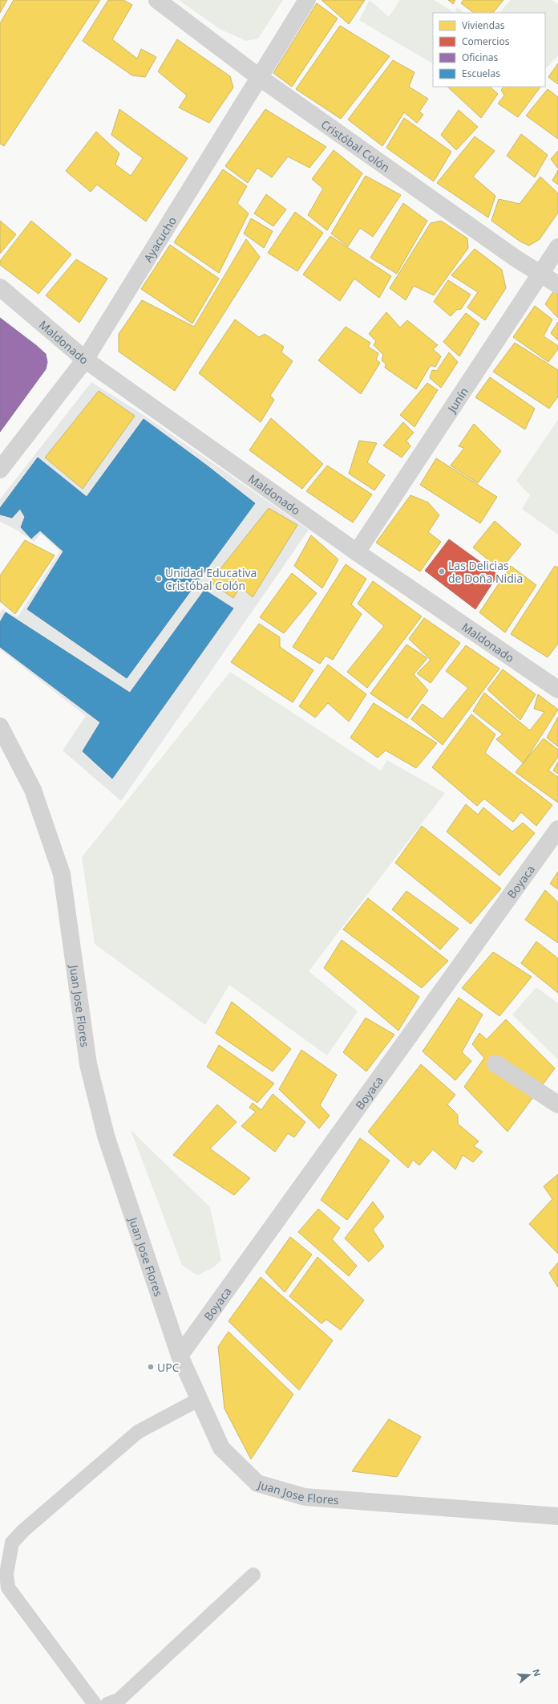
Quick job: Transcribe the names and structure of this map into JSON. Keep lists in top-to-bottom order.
{
  "streets": {
    "street": [
      "Cristóbal Colón",
      "Ayacucho",
      "Maldonado",
      "Junín",
      "Boyaca",
      "Juan Jose Flores"
    ]
  },
  "crossings": [
    ["Cristóbal Colón", "Ayacucho"],
    ["Cristóbal Colón", "Junín"],
    ["Ayacucho", "Maldonado"],
    ["Maldonado", "Junín"],
    ["Boyaca", "Juan Jose Flores"]
  ],
  "places": ["Las Delicias de Doña Nidia", "Unidad Educativa Cristóbal Colón", "UPC"],
  "legend": [
    "Viviendas",
    "Comercios",
    "Oficinas",
    "Escuelas"
  ],
  "north": "right"
}
